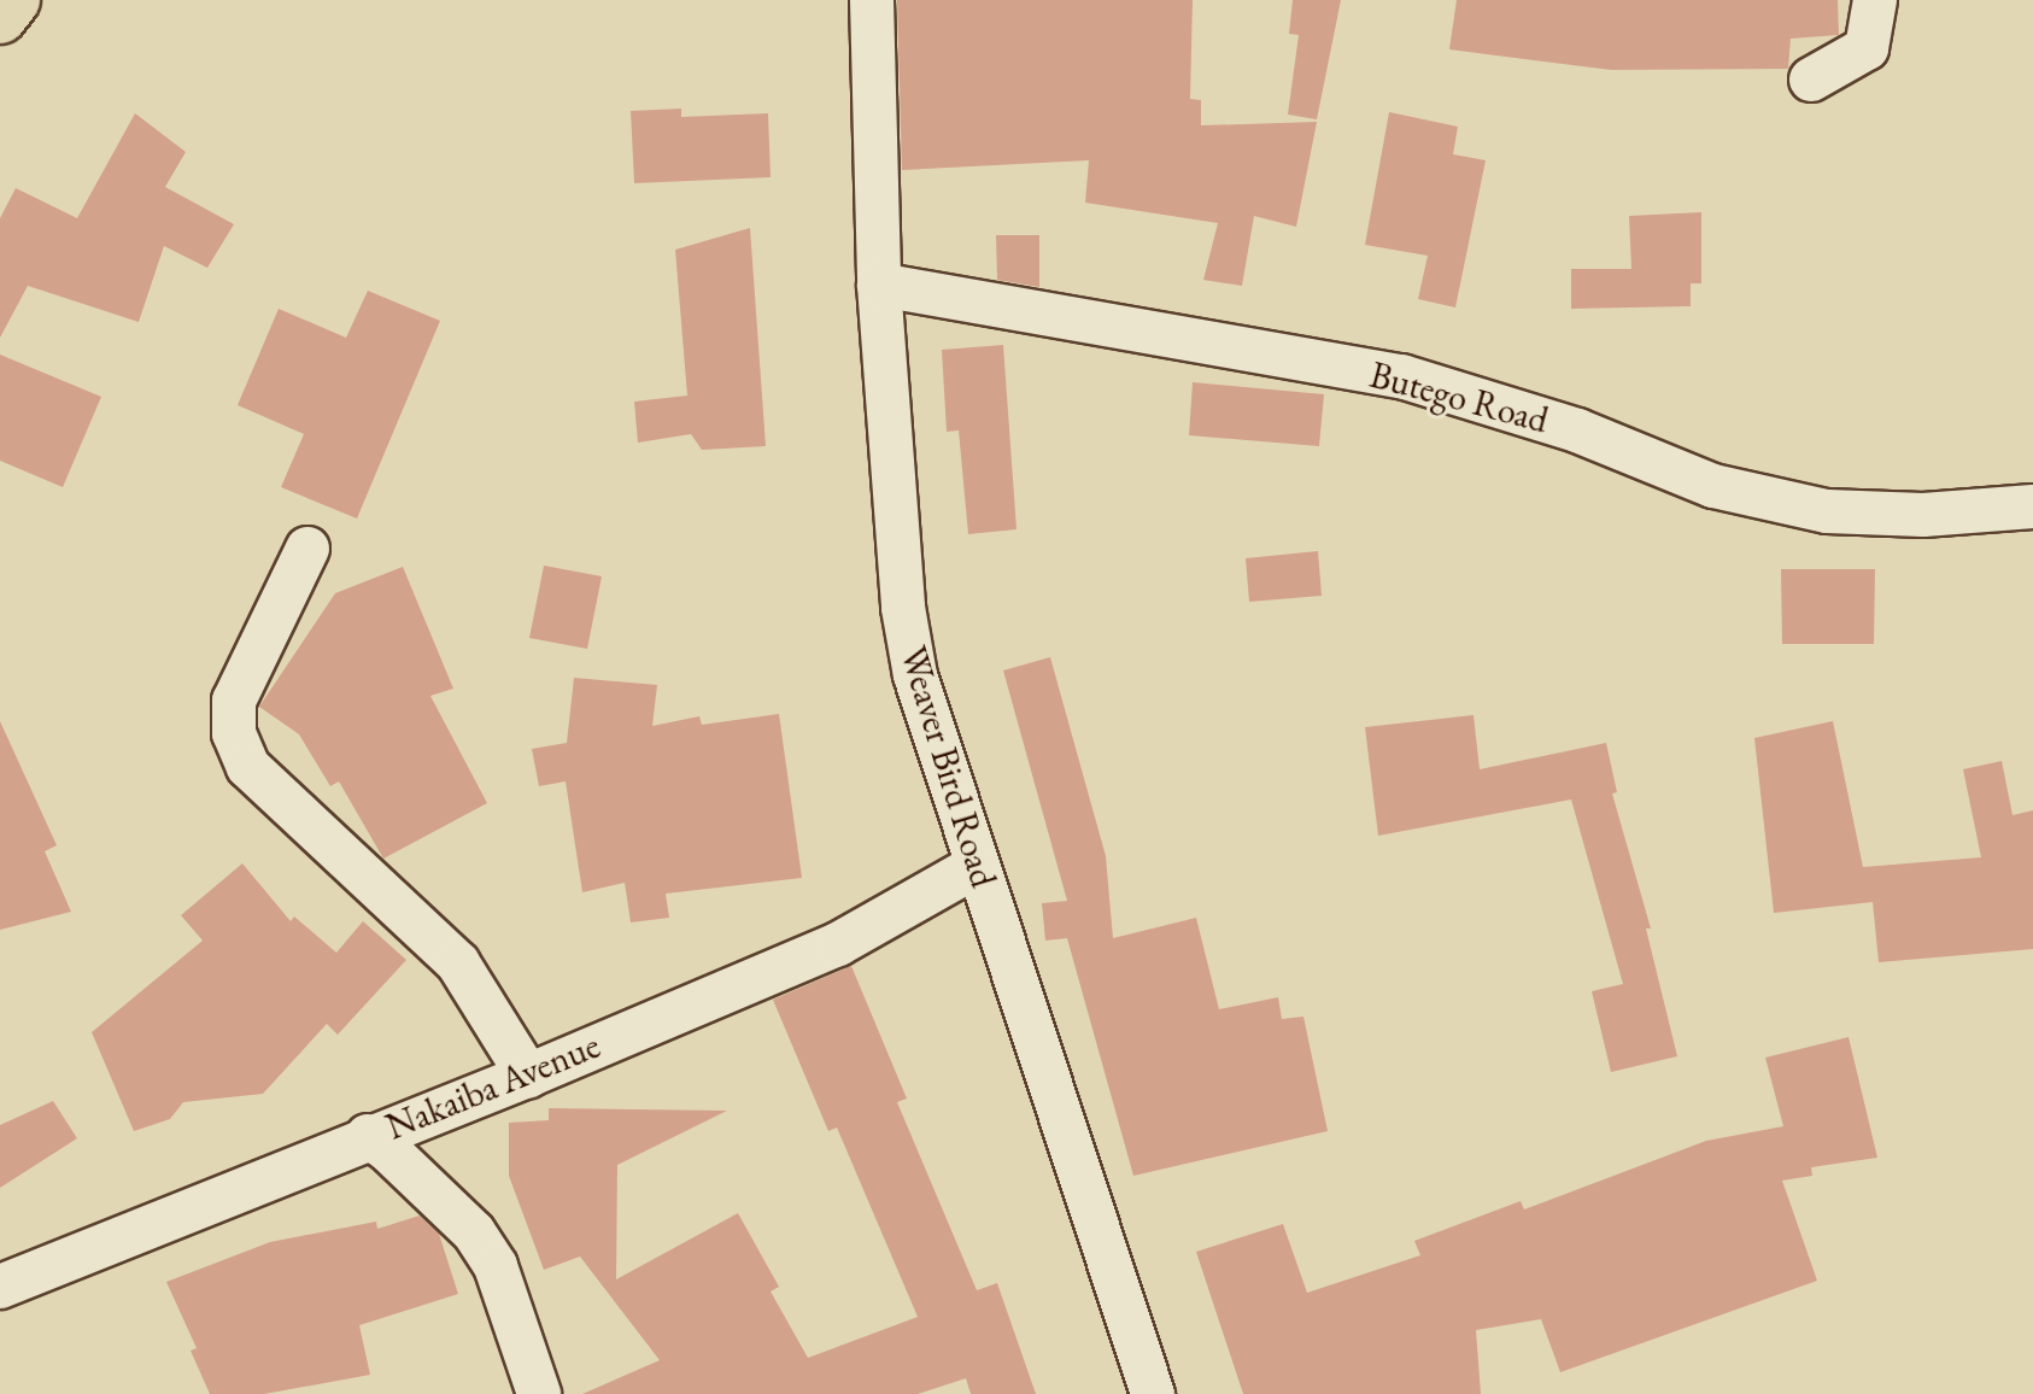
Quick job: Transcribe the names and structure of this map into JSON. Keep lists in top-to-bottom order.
{
  "streets": {
    "street": ["Butego Road", "Weaver Bird Road", "Nakaiba Avenue"]
  },
  "crossings": [
    ["Butego Road", "Weaver Bird Road"],
    ["Weaver Bird Road", "Nakaiba Avenue"]
  ]
}
